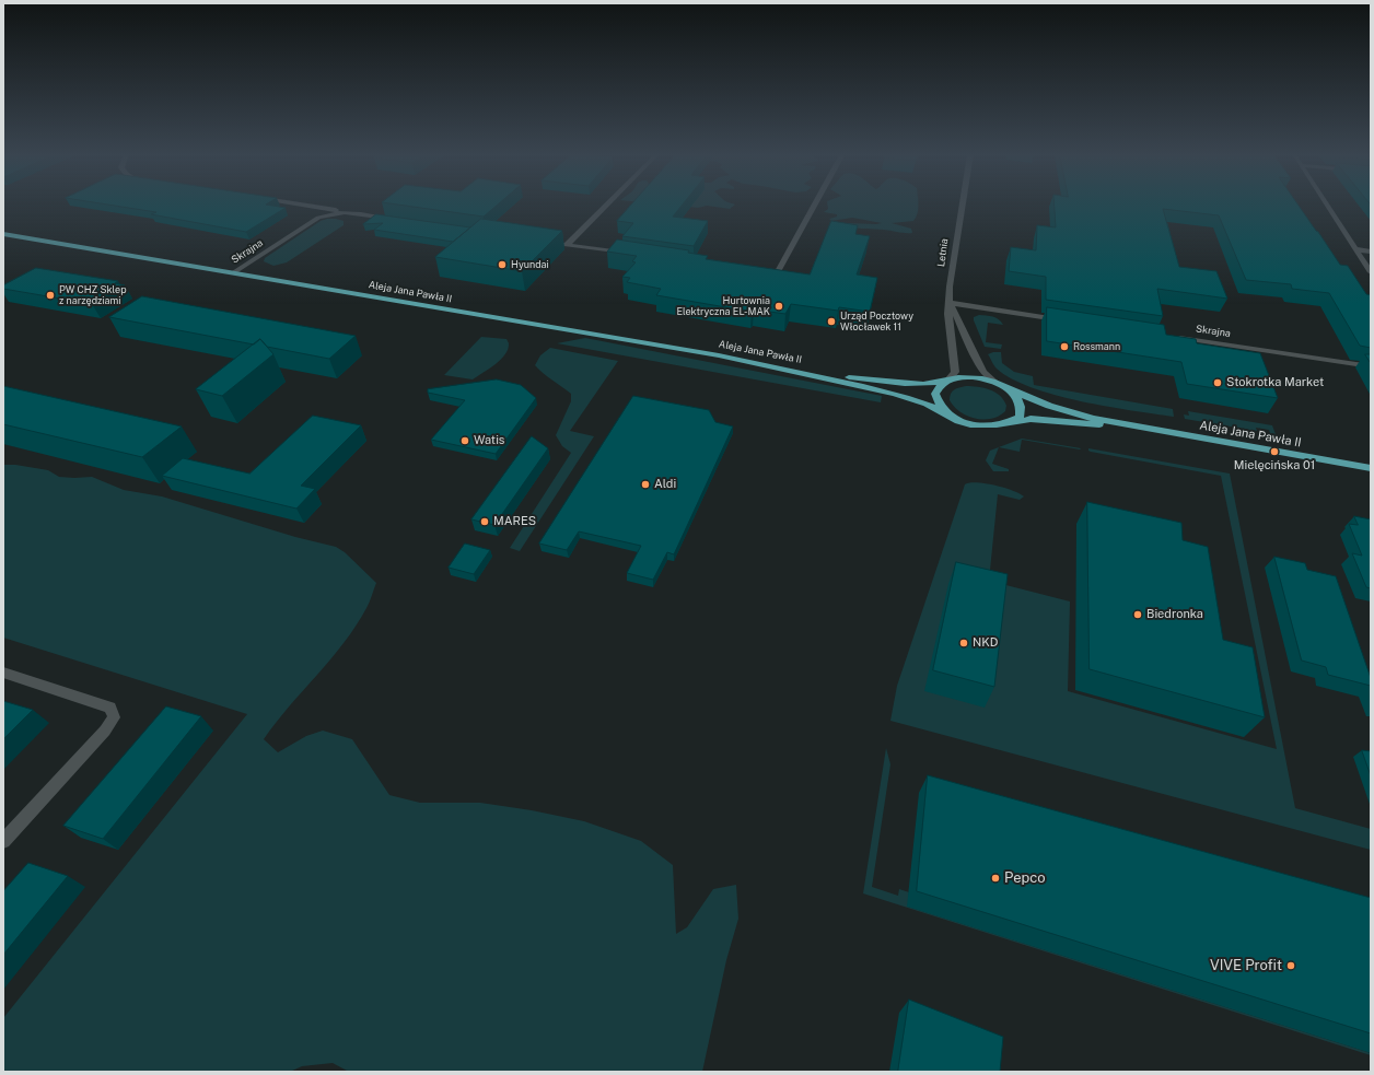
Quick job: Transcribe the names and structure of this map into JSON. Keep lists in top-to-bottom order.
{
  "streets": {
    "main road": ["Aleja Jana Pawła II"],
    "street": ["Skrajna", "Letnia"]
  },
  "crossings": [
    ["Skrajna", "Aleja Jana Pawła II"],
    ["Letnia", "Aleja Jana Pawła II"]
  ],
  "places": [
    "Hyundai",
    "PW CHZ Sklep z narzędziami",
    "Hurtownia Elektryczna EL-MAK",
    "Urząd Pocztowy Włocławek 11",
    "Rossmann",
    "Stokrotka Market",
    "Watis",
    "Mielęcińska 01",
    "Aldi",
    "MARES",
    "Biedronka",
    "NKD",
    "Pepco",
    "VIVE Profit"
  ]
}
